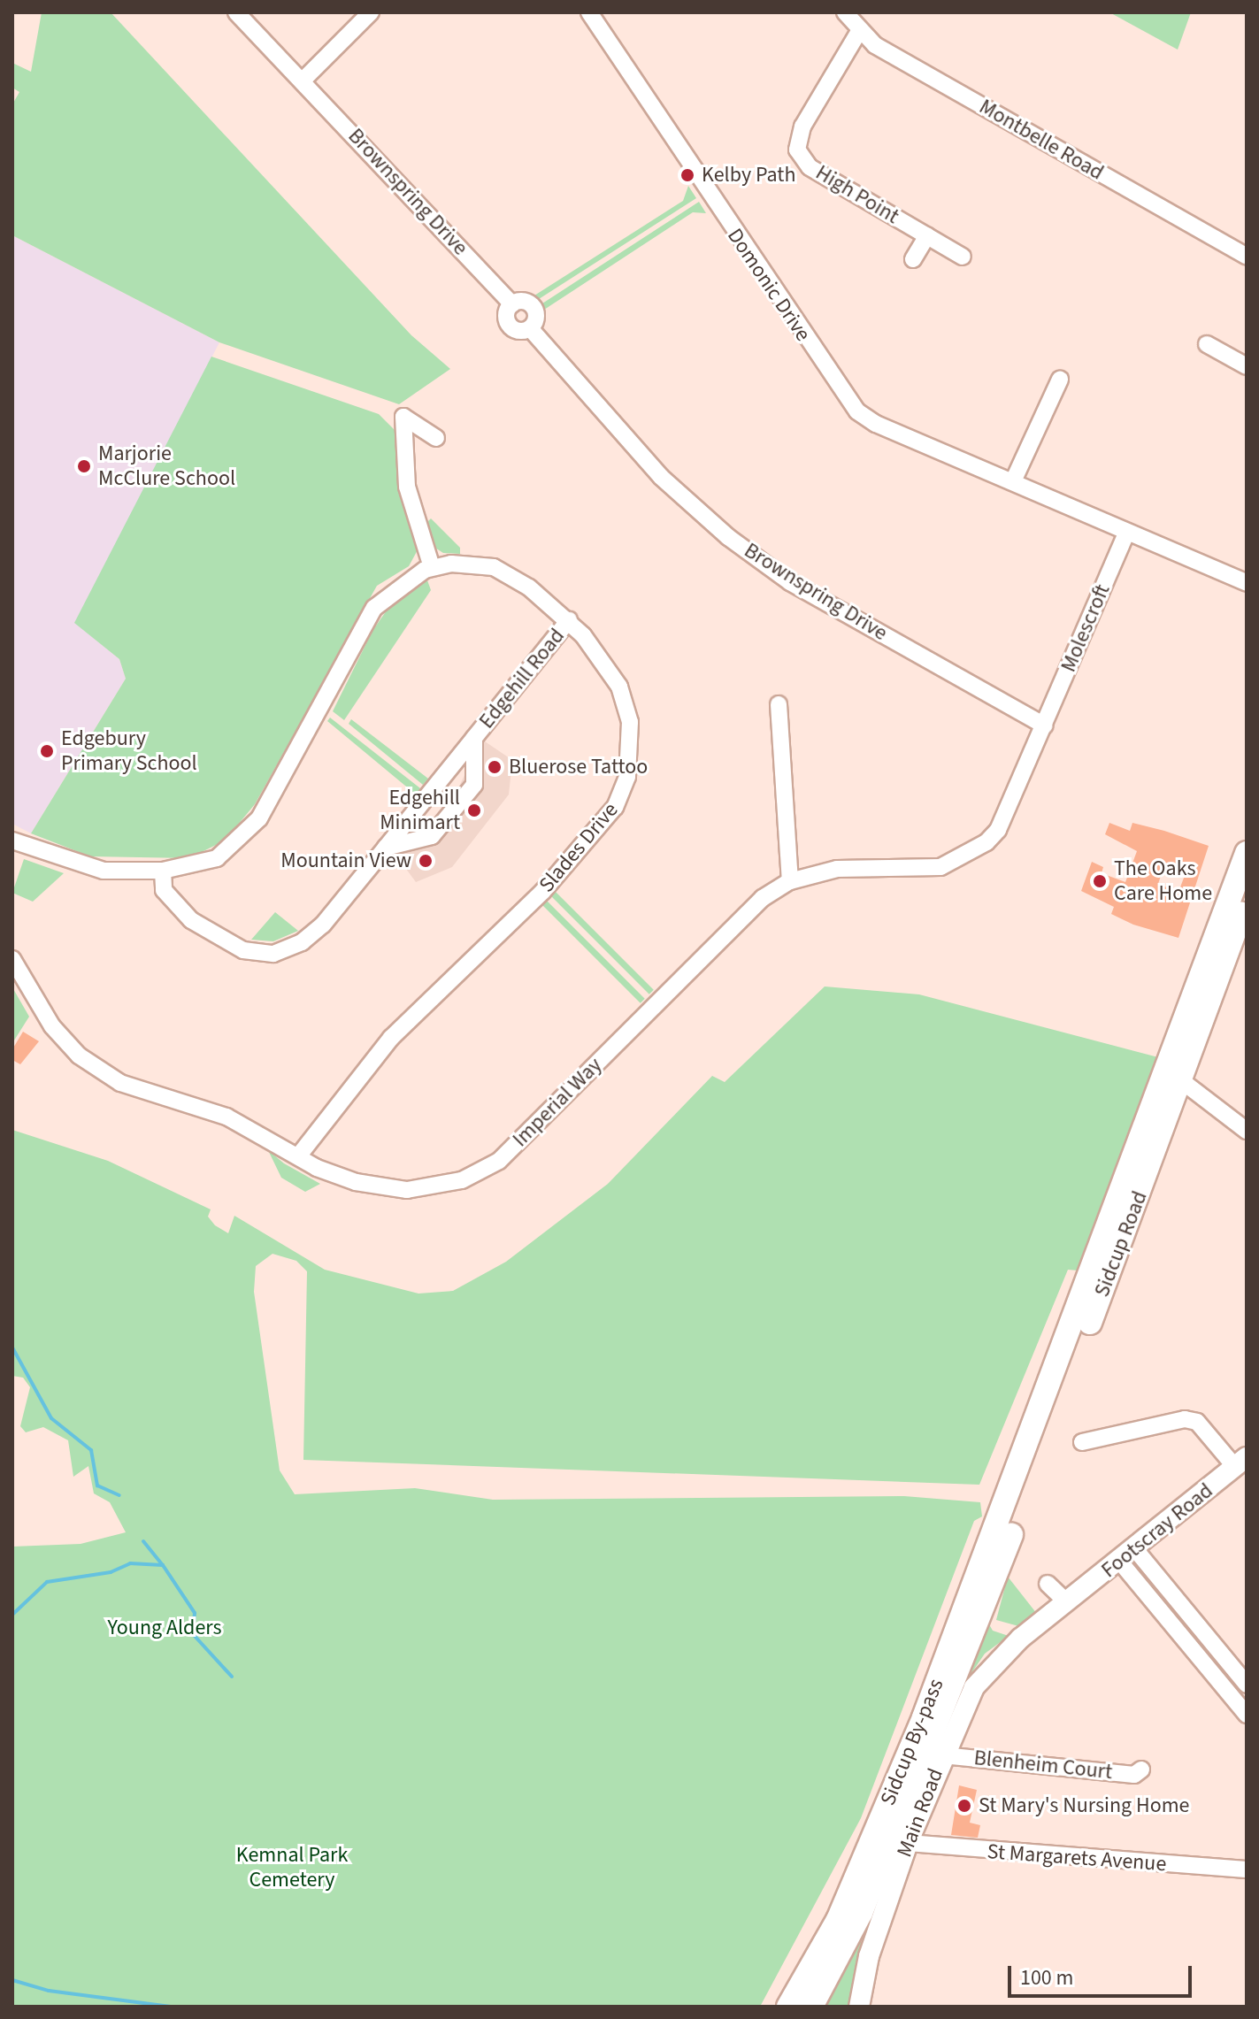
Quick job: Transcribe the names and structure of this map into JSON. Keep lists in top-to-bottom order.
{
  "streets": {
    "highway": ["Sidcup Road", "Sidcup By-pass"],
    "main road": ["Footscray Road", "Main Road"],
    "street": [
      "Montbelle Road",
      "Brownspring Drive",
      "High Point",
      "Domonic Drive",
      "Molescroft",
      "Edgehill Road",
      "Slades Drive",
      "Imperial Way",
      "Blenheim Court",
      "St Margarets Avenue"
    ]
  },
  "crossings": [
    ["Montbelle Road", "High Point"],
    ["Brownspring Drive", "Molescroft"],
    ["Brownspring Drive", "Imperial Way"],
    ["Domonic Drive", "Molescroft"],
    ["Molescroft", "Imperial Way"],
    ["Edgehill Road", "Slades Drive"],
    ["Slades Drive", "Imperial Way"],
    ["Sidcup Road", "Sidcup By-pass"],
    ["Footscray Road", "Main Road"],
    ["Blenheim Court", "Main Road"],
    ["Main Road", "St Margarets Avenue"]
  ],
  "parks": ["Young Alders", "Kemnal Park Cemetery"],
  "places": [
    "Kelby Path",
    "Marjorie McClure School",
    "Edgebury Primary School",
    "Bluerose Tattoo",
    "Edgehill Minimart",
    "Mountain View",
    "The Oaks Care Home",
    "St Mary's Nursing Home"
  ],
  "scale_bar": "100 m"
}
